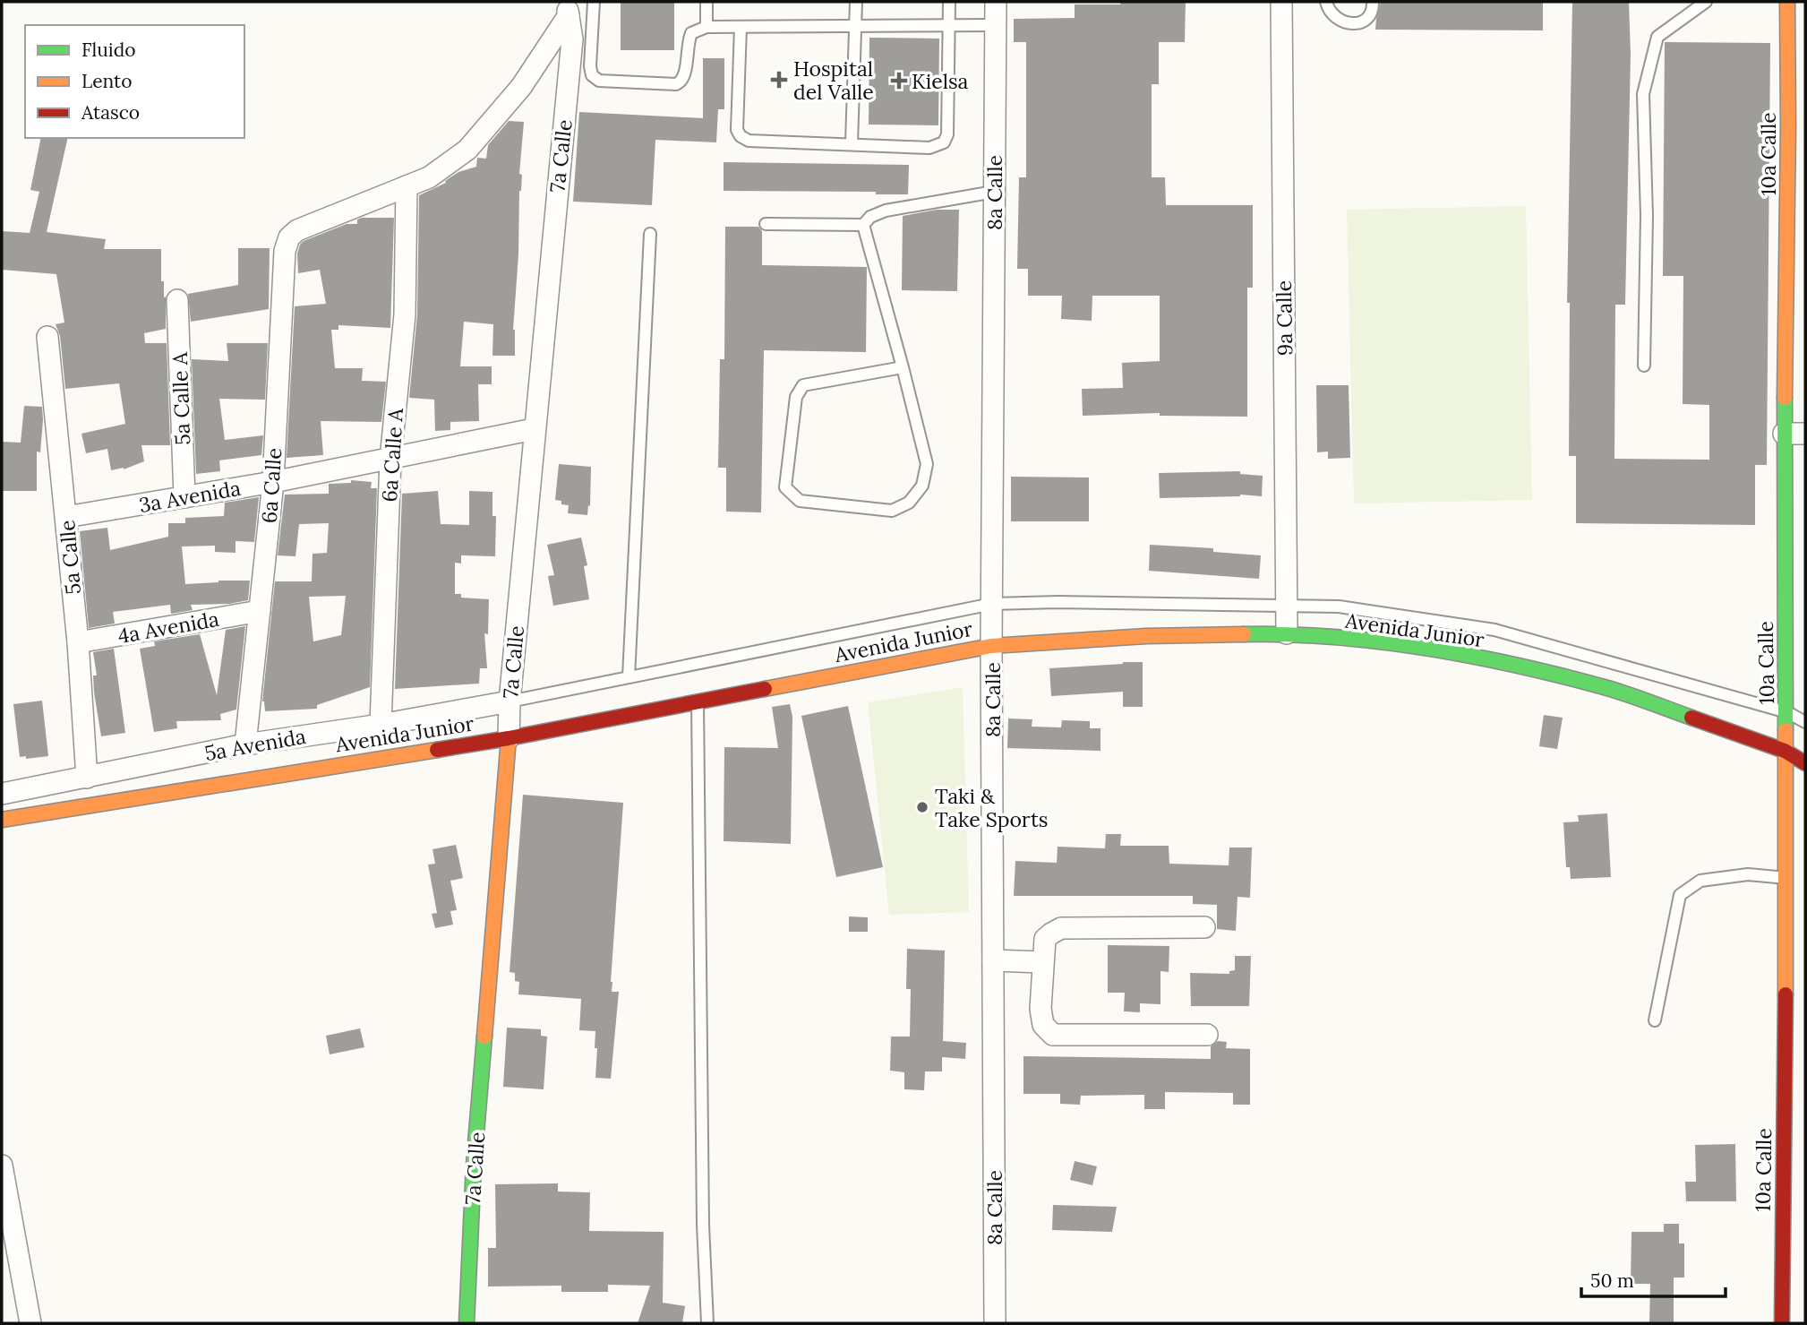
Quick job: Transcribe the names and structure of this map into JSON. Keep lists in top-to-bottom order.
{
  "streets": {
    "street": [
      "10a Calle",
      "7a Calle",
      "8a Calle",
      "9a Calle",
      "5a Calle A",
      "6a Calle A",
      "6a Calle",
      "3a Avenida",
      "5a Calle",
      "4a Avenida",
      "Avenida Junior",
      "5a Avenida"
    ]
  },
  "crossings": [
    ["10a Calle", "Avenida Junior"],
    ["7a Calle", "3a Avenida"],
    ["7a Calle", "Avenida Junior"],
    ["7a Calle", "5a Avenida"],
    ["8a Calle", "Avenida Junior"],
    ["9a Calle", "Avenida Junior"],
    ["5a Calle A", "3a Avenida"],
    ["6a Calle A", "6a Calle"],
    ["6a Calle A", "3a Avenida"],
    ["6a Calle A", "5a Avenida"],
    ["6a Calle", "3a Avenida"],
    ["6a Calle", "4a Avenida"],
    ["6a Calle", "5a Avenida"],
    ["3a Avenida", "5a Calle"],
    ["5a Calle", "4a Avenida"],
    ["5a Calle", "5a Avenida"]
  ],
  "places": {
    "health": ["Hospital del Valle", "Kielsa"],
    "other": ["Taki & Take Sports"]
  },
  "legend": ["Fluido", "Lento", "Atasco"],
  "scale_bar": "50 m"
}
